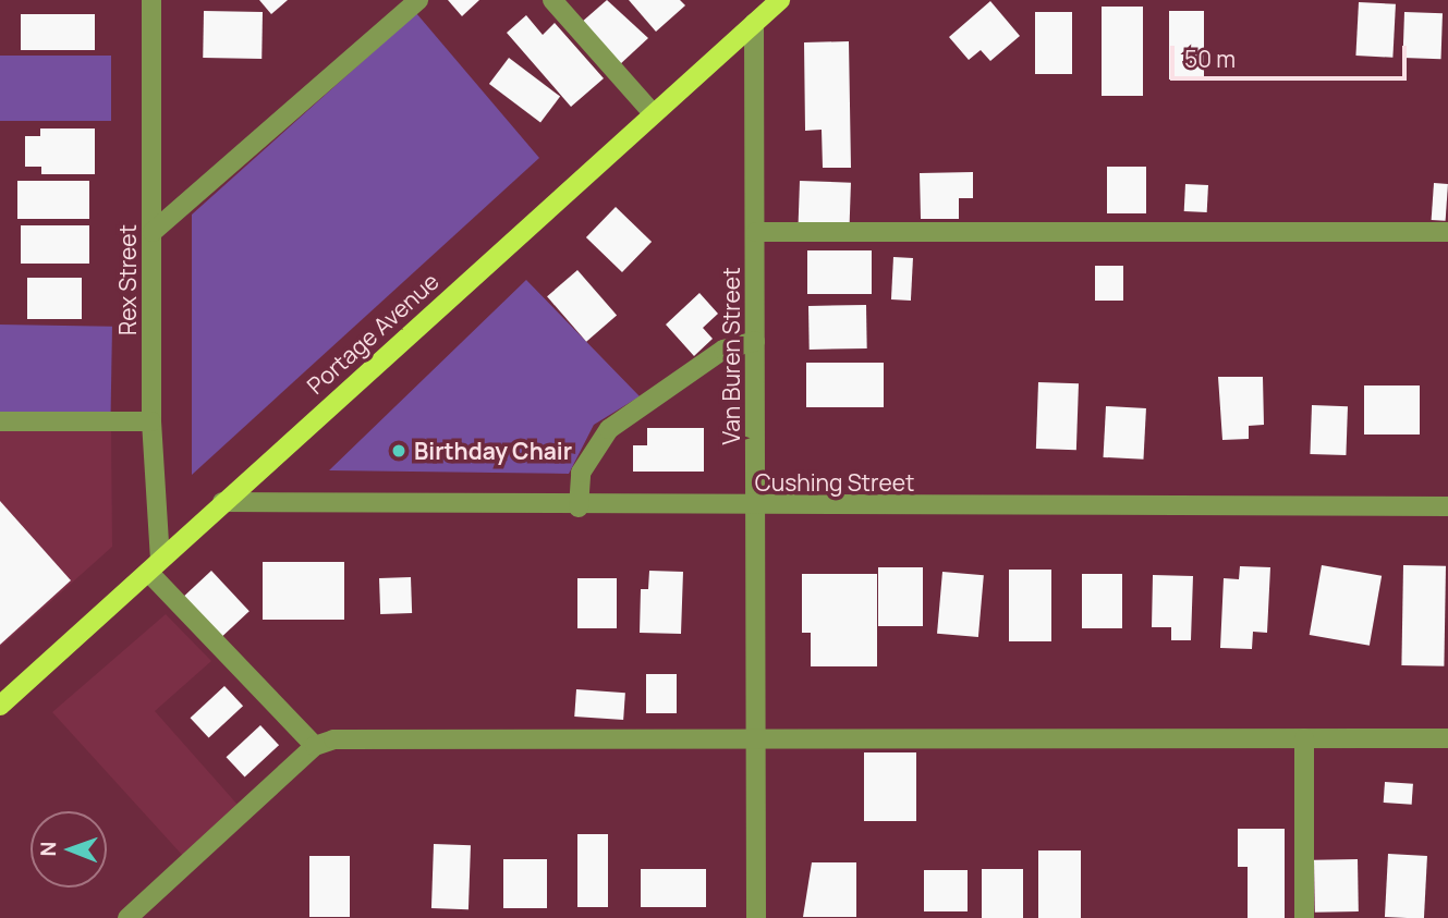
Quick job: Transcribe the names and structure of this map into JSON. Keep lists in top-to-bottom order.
{
  "streets": {
    "main road": ["Portage Avenue"],
    "street": ["Rex Street", "Van Buren Street", "Cushing Street"]
  },
  "crossings": [
    ["Rex Street", "Portage Avenue"],
    ["Portage Avenue", "Van Buren Street"],
    ["Portage Avenue", "Cushing Street"],
    ["Van Buren Street", "Cushing Street"]
  ],
  "places": ["Birthday Chair"],
  "scale_bar": "50 m",
  "north": "left"
}
